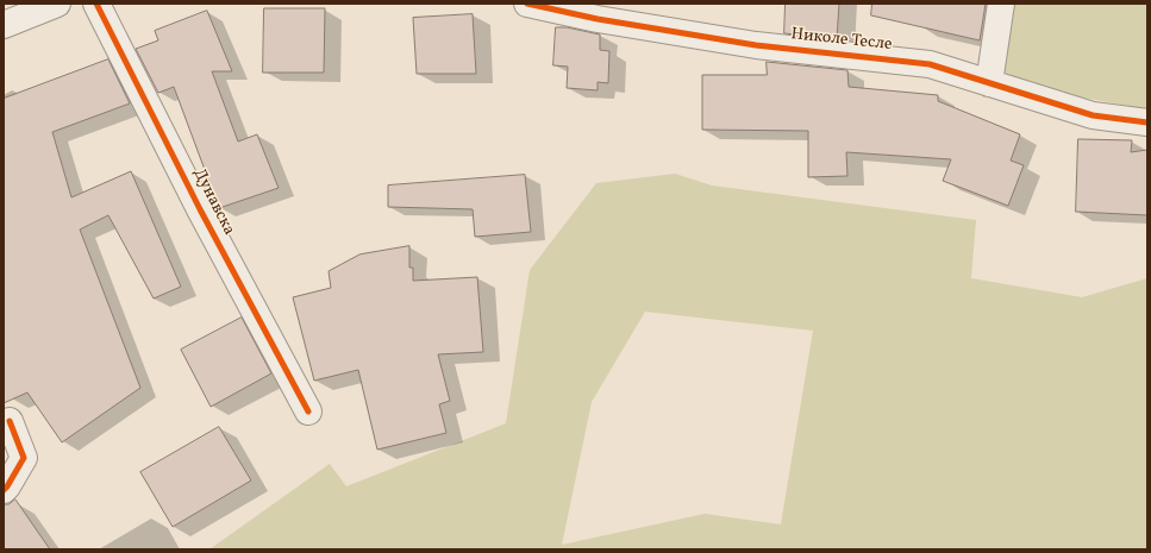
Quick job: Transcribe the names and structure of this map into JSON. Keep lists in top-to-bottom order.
{
  "streets": {
    "street": ["Николе Тесле", "Дунавска"]
  }
}
